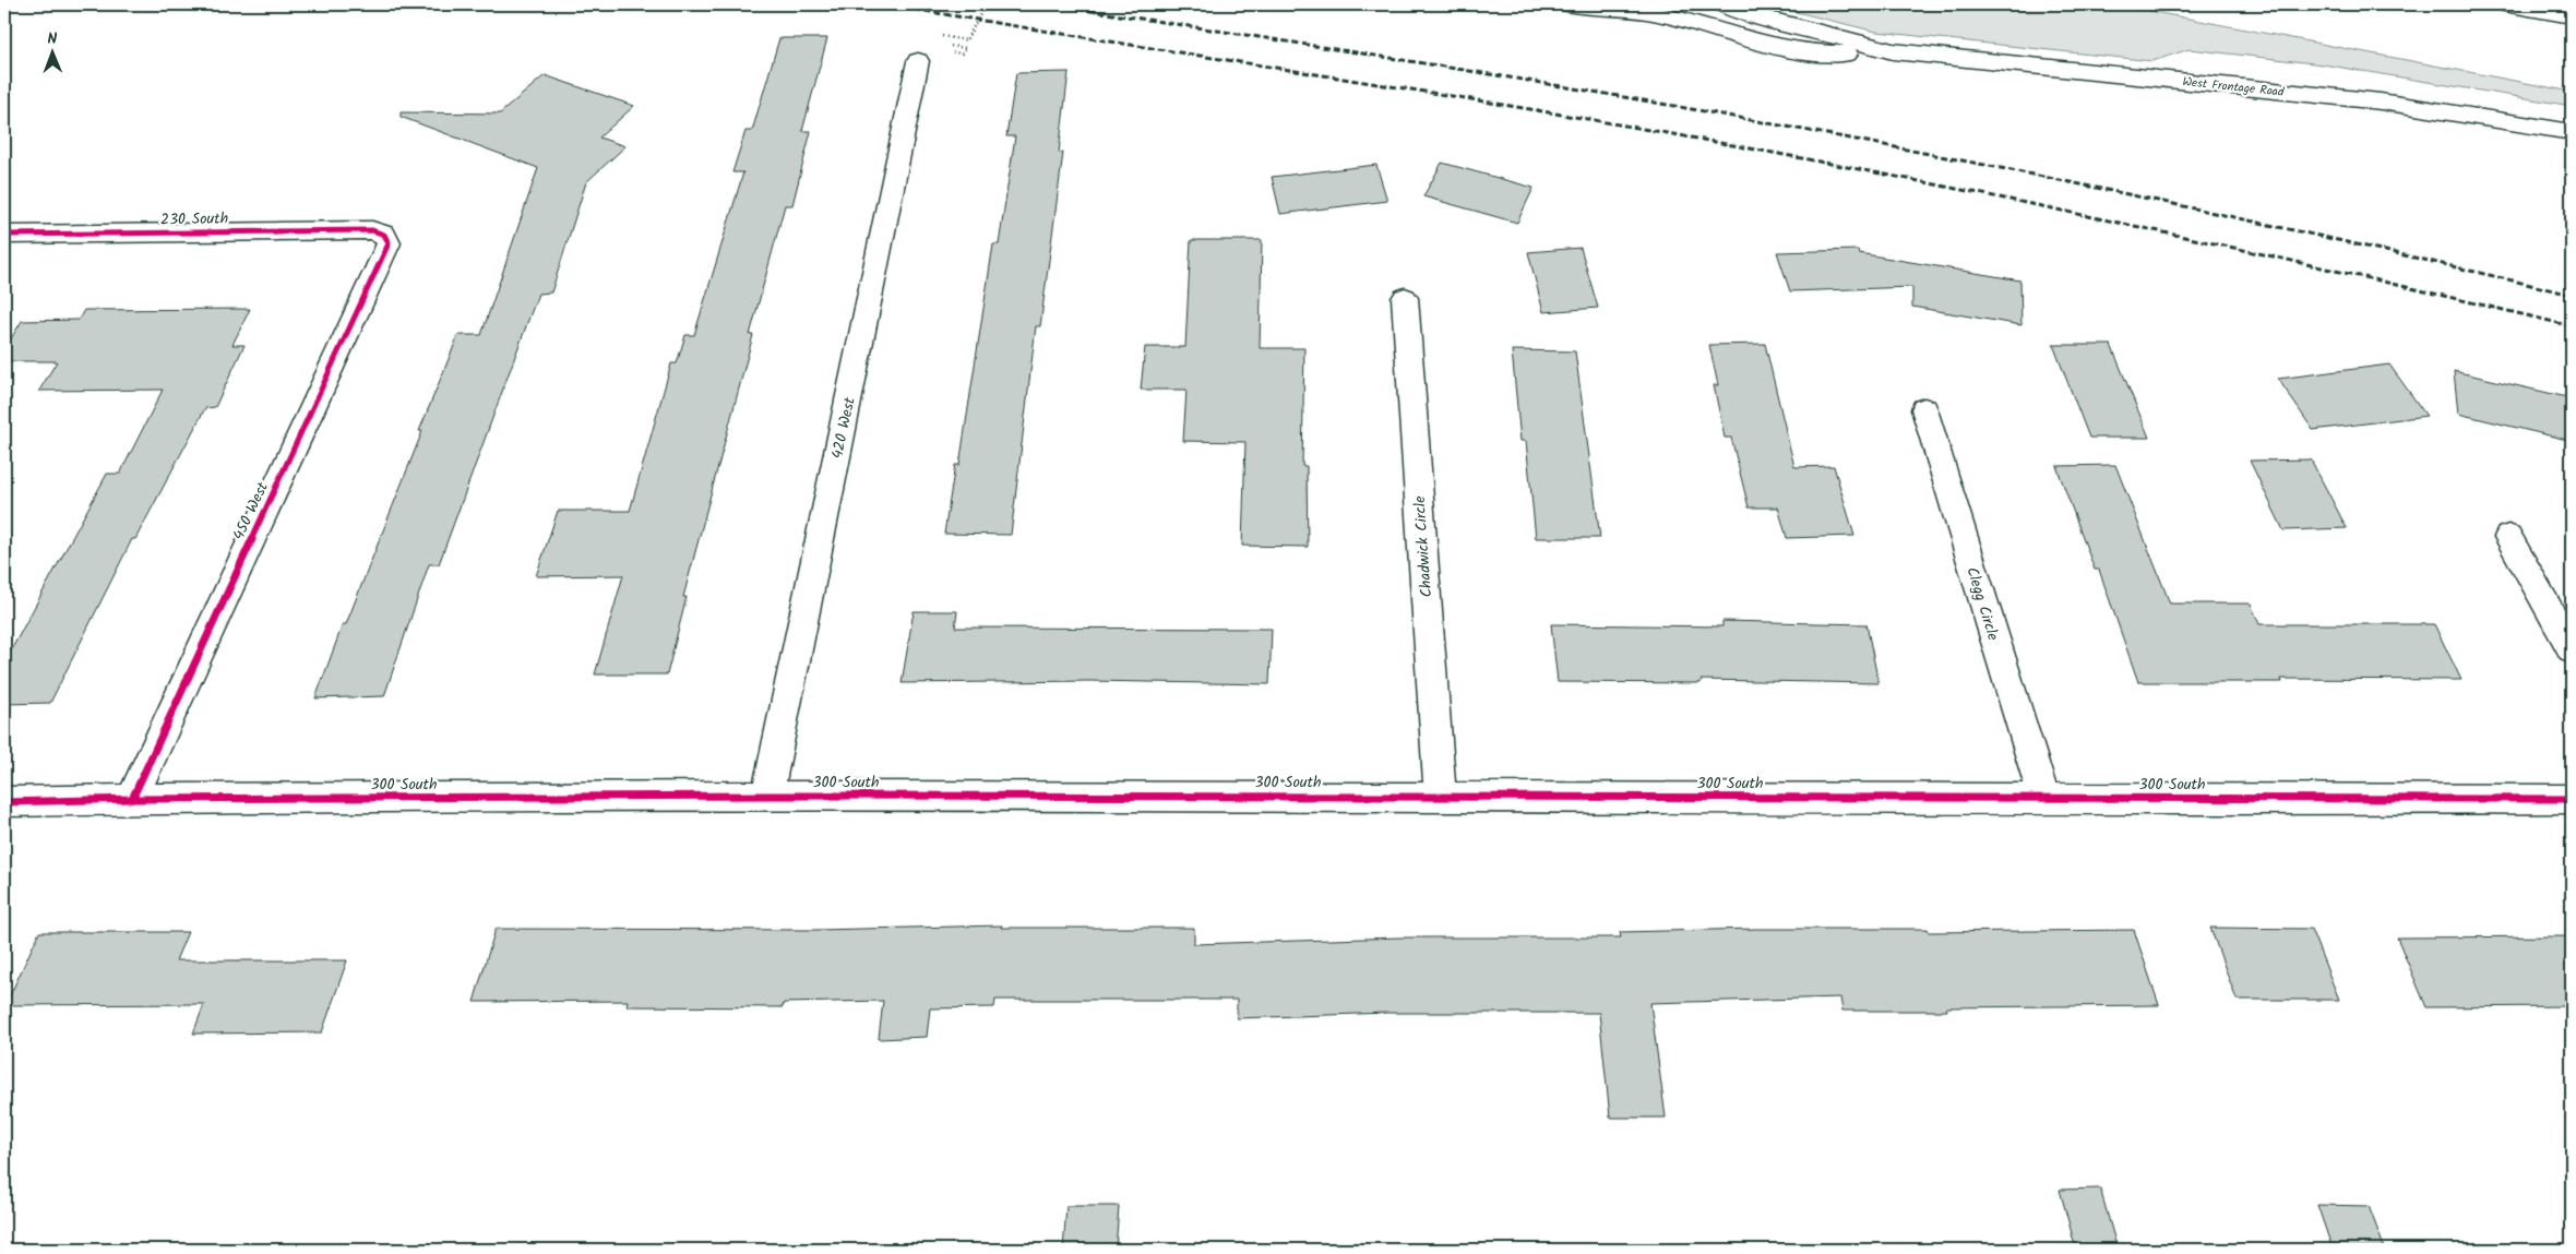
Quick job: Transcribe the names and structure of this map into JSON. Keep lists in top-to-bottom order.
{
  "streets": {
    "main road": [
      "West Frontage Road",
      "230 South",
      "420 West",
      "450 West",
      "Chadwick Circle",
      "Clegg Circle",
      "300 South"
    ]
  },
  "crossings": [
    ["230 South", "450 West"],
    ["420 West", "300 South"],
    ["450 West", "300 South"],
    ["Chadwick Circle", "300 South"],
    ["Clegg Circle", "300 South"]
  ],
  "north": "top"
}
